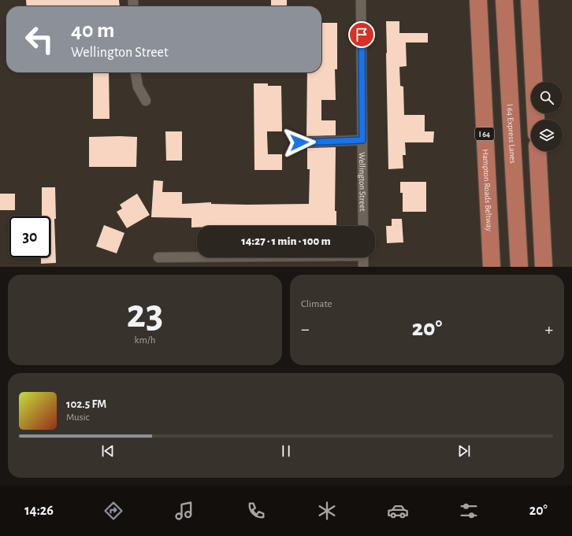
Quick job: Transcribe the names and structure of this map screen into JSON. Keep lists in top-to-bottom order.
{
  "streets": {
    "highway": ["I 64 Express Lanes", "I 64", "Hampton Roads Beltway"],
    "street": ["Wellington Street"]
  },
  "page": {
    "turn": ["40 m", "Wellington Street"],
    "limit": "30",
    "trip": "14:27 · 1 min · 100 m",
    "tile": [
      ["23", "km/h"],
      "Climate"
    ],
    "heat": ["−", "20°", "+"],
    "song": ["102.5 FM", "Music"],
    "tabs": ["14:26", "20°"]
  }
}
